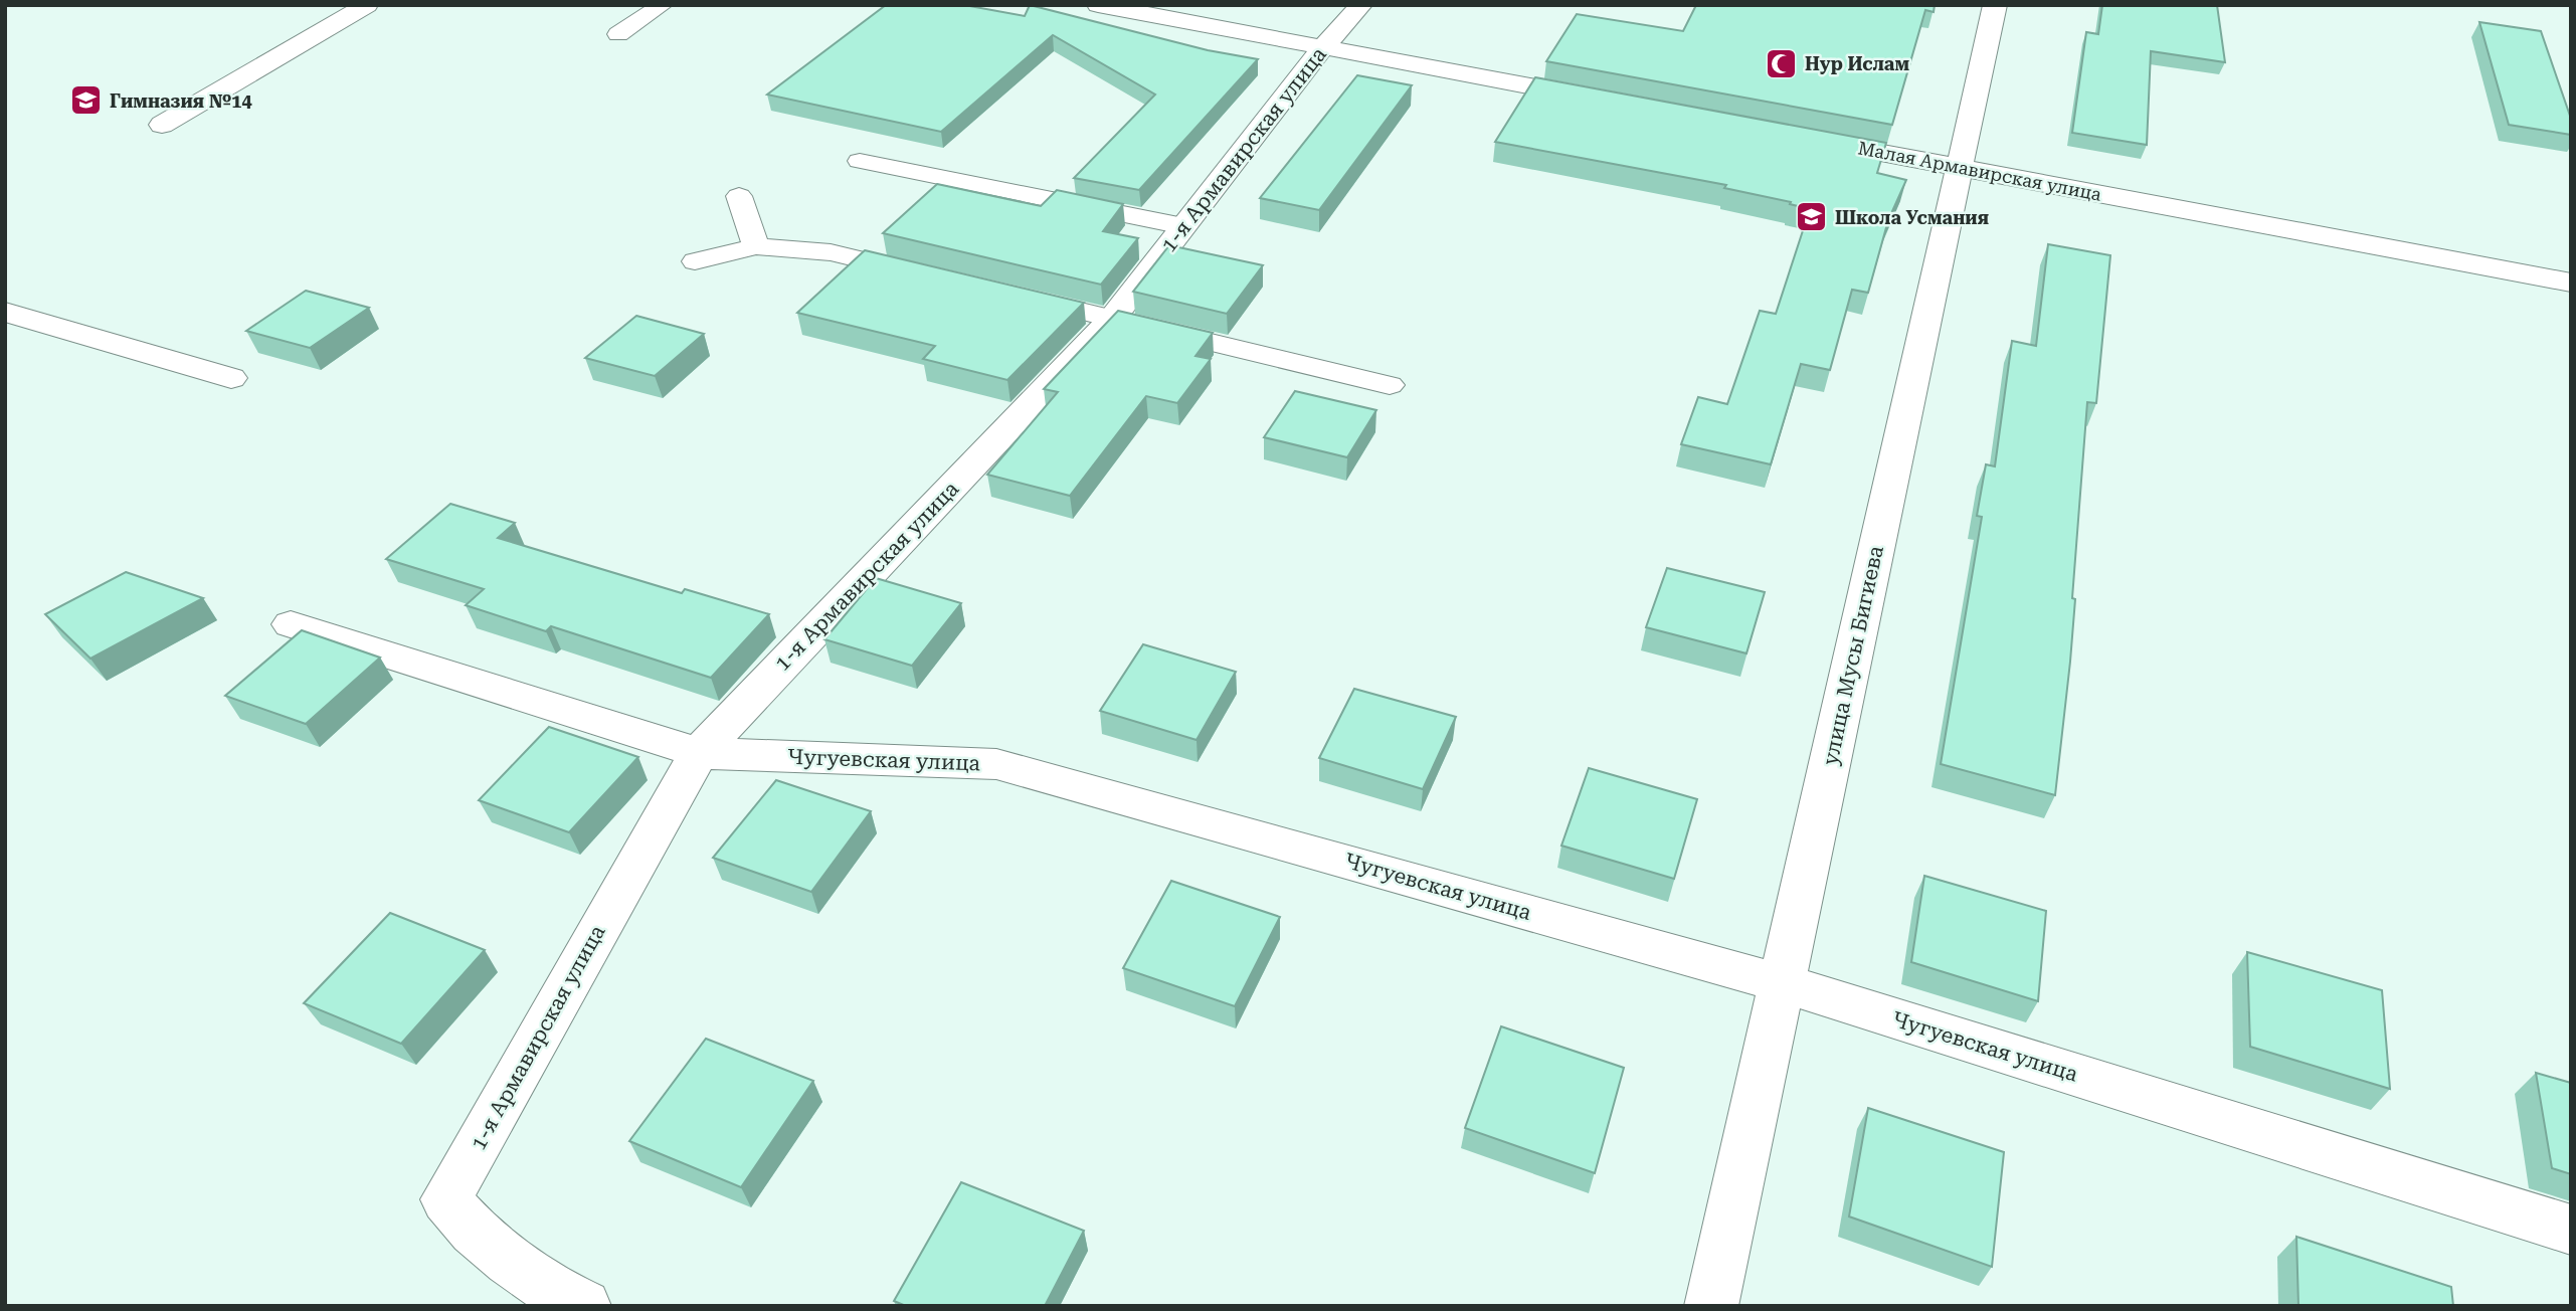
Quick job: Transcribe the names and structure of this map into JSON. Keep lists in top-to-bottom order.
{
  "streets": {
    "street": [
      "1-я Армавирская улица",
      "Малая Армавирская улица",
      "улица Мусы Бигиева",
      "Чугуевская улица"
    ]
  },
  "crossings": [
    ["1-я Армавирская улица", "Чугуевская улица"],
    ["Малая Армавирская улица", "улица Мусы Бигиева"],
    ["улица Мусы Бигиева", "Чугуевская улица"]
  ],
  "places": {
    "mosque": ["Нур Ислам"],
    "school or university": ["Гимназия №14", "Школа Усмания"]
  }
}
